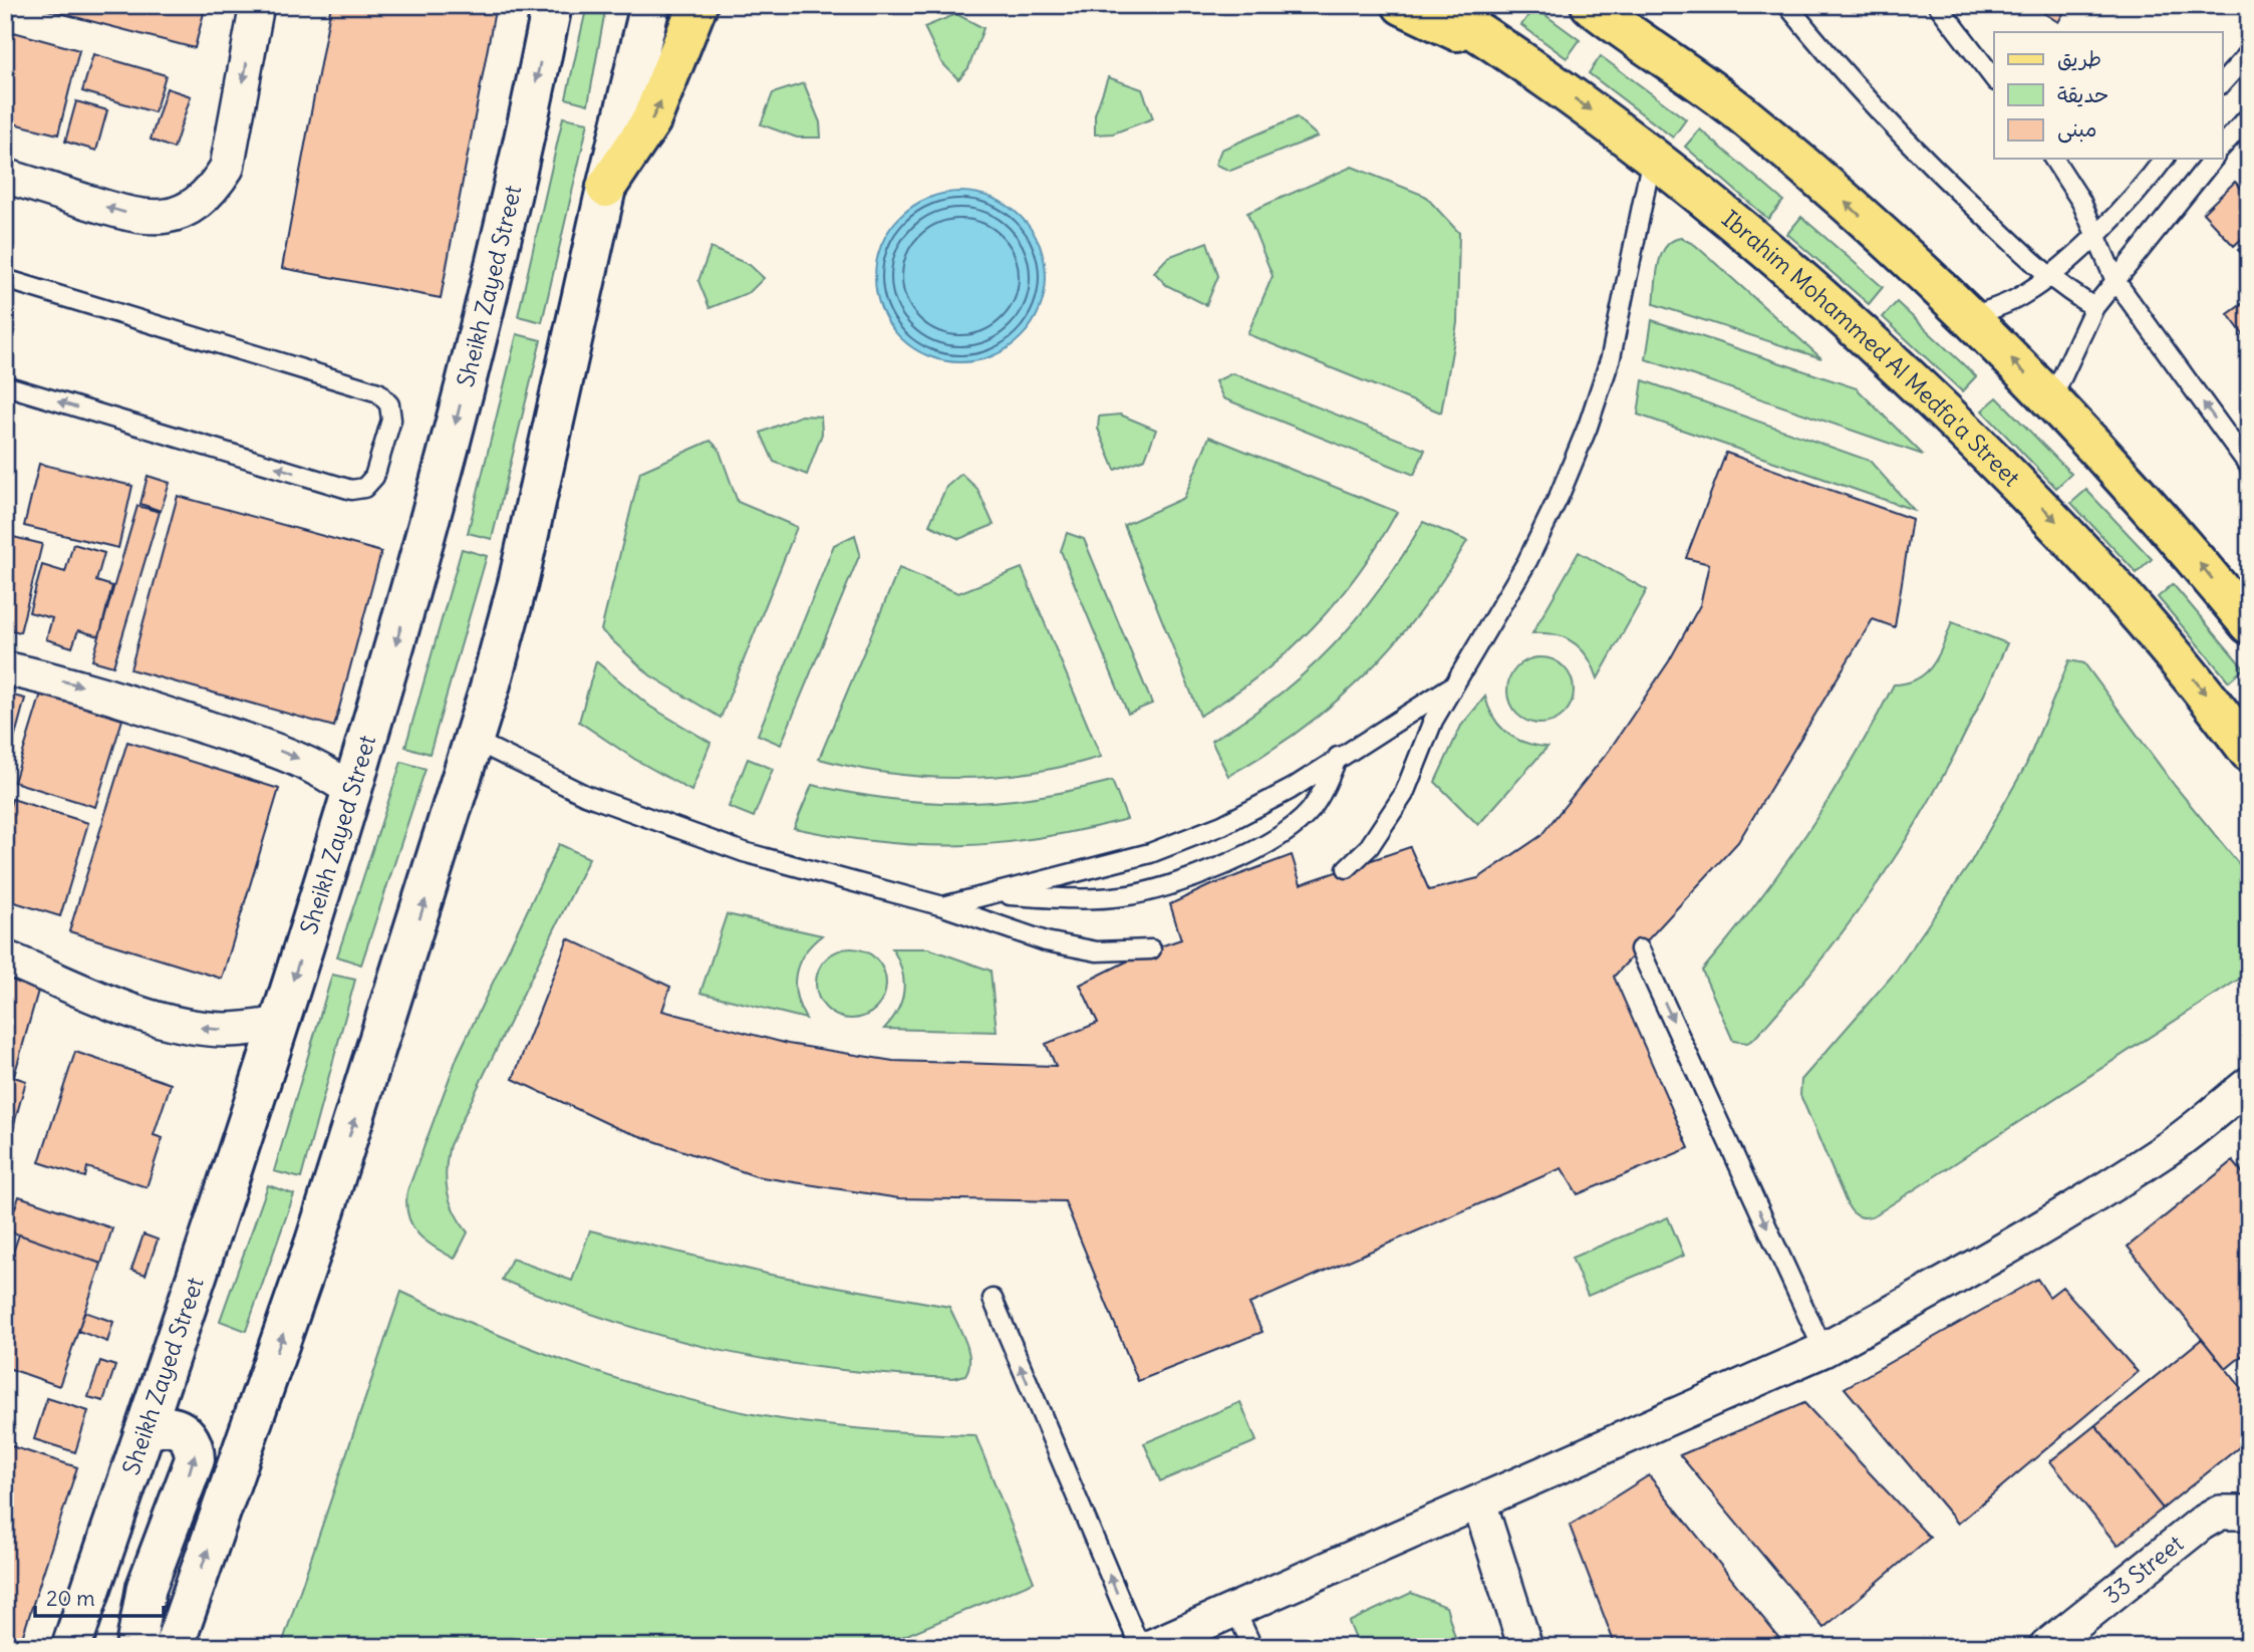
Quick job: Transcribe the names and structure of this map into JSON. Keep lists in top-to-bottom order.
{
  "streets": {
    "main road": ["Sheikh Zayed Street", "Ibrahim Mohammed Al Medfa'a Street"],
    "street": ["33 Street"]
  },
  "legend": ["طريق", "حديقة", "مبنى"],
  "scale_bar": "20 m"
}
